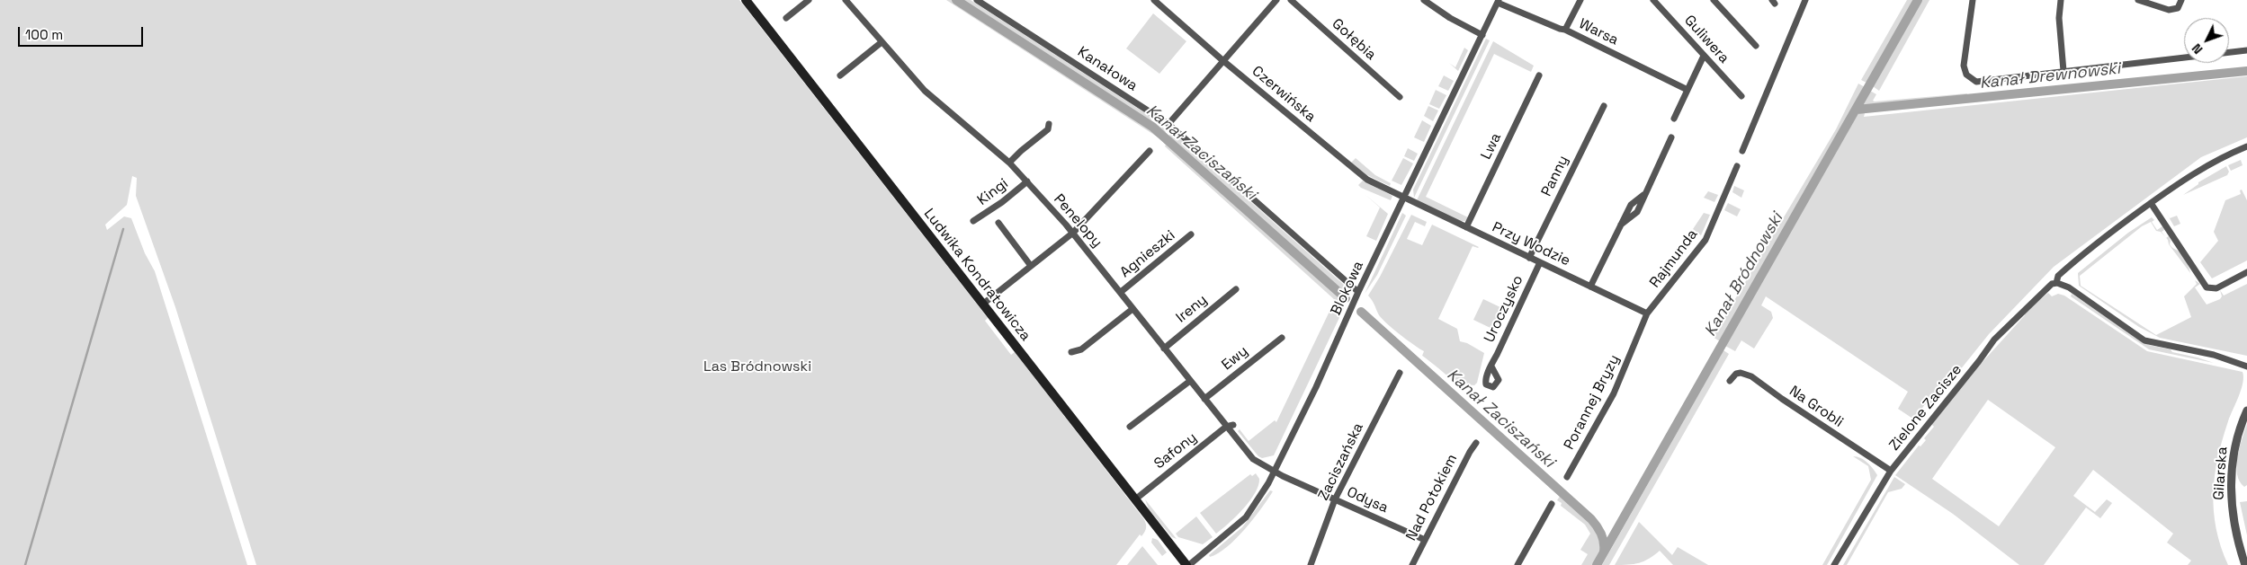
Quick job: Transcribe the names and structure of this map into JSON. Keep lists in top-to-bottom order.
{
  "streets": {
    "main road": ["Ludwika Kondratowicza"],
    "street": [
      "Warsa",
      "Gołębia",
      "Guliwera",
      "Kanałowa",
      "Czerwińska",
      "Lwa",
      "Panny",
      "Kingi",
      "Penelopy",
      "Przy Wodzie",
      "Agnieszki",
      "Rajmunda",
      "Blokowa",
      "Ireny",
      "Uroczysko",
      "Ewy",
      "Porannej Bryzy",
      "Na Grobli",
      "Zielone Zacisze",
      "Safony",
      "Zaciszańska",
      "Gilarska",
      "Nad Potokiem",
      "Odysa"
    ]
  },
  "crossings": [
    ["Warsa", "Blokowa"],
    ["Kanałowa", "Blokowa"],
    ["Czerwińska", "Przy Wodzie"],
    ["Czerwińska", "Blokowa"],
    ["Lwa", "Przy Wodzie"],
    ["Panny", "Przy Wodzie"],
    ["Kingi", "Penelopy"],
    ["Penelopy", "Agnieszki"],
    ["Penelopy", "Blokowa"],
    ["Penelopy", "Ireny"],
    ["Penelopy", "Ewy"],
    ["Penelopy", "Safony"],
    ["Penelopy", "Odysa"],
    ["Przy Wodzie", "Rajmunda"],
    ["Przy Wodzie", "Blokowa"],
    ["Przy Wodzie", "Uroczysko"],
    ["Przy Wodzie", "Porannej Bryzy"],
    ["Rajmunda", "Porannej Bryzy"],
    ["Ludwika Kondratowicza", "Blokowa"],
    ["Ludwika Kondratowicza", "Safony"],
    ["Blokowa", "Odysa"],
    ["Na Grobli", "Zielone Zacisze"],
    ["Zaciszańska", "Odysa"],
    ["Nad Potokiem", "Odysa"]
  ],
  "water": ["Kanał Drewnowski", "Kanał Zaciszański", "Kanał Bródnowski"],
  "parks": ["Las Bródnowski"],
  "scale_bar": "100 m",
  "north": "bottom left"
}
